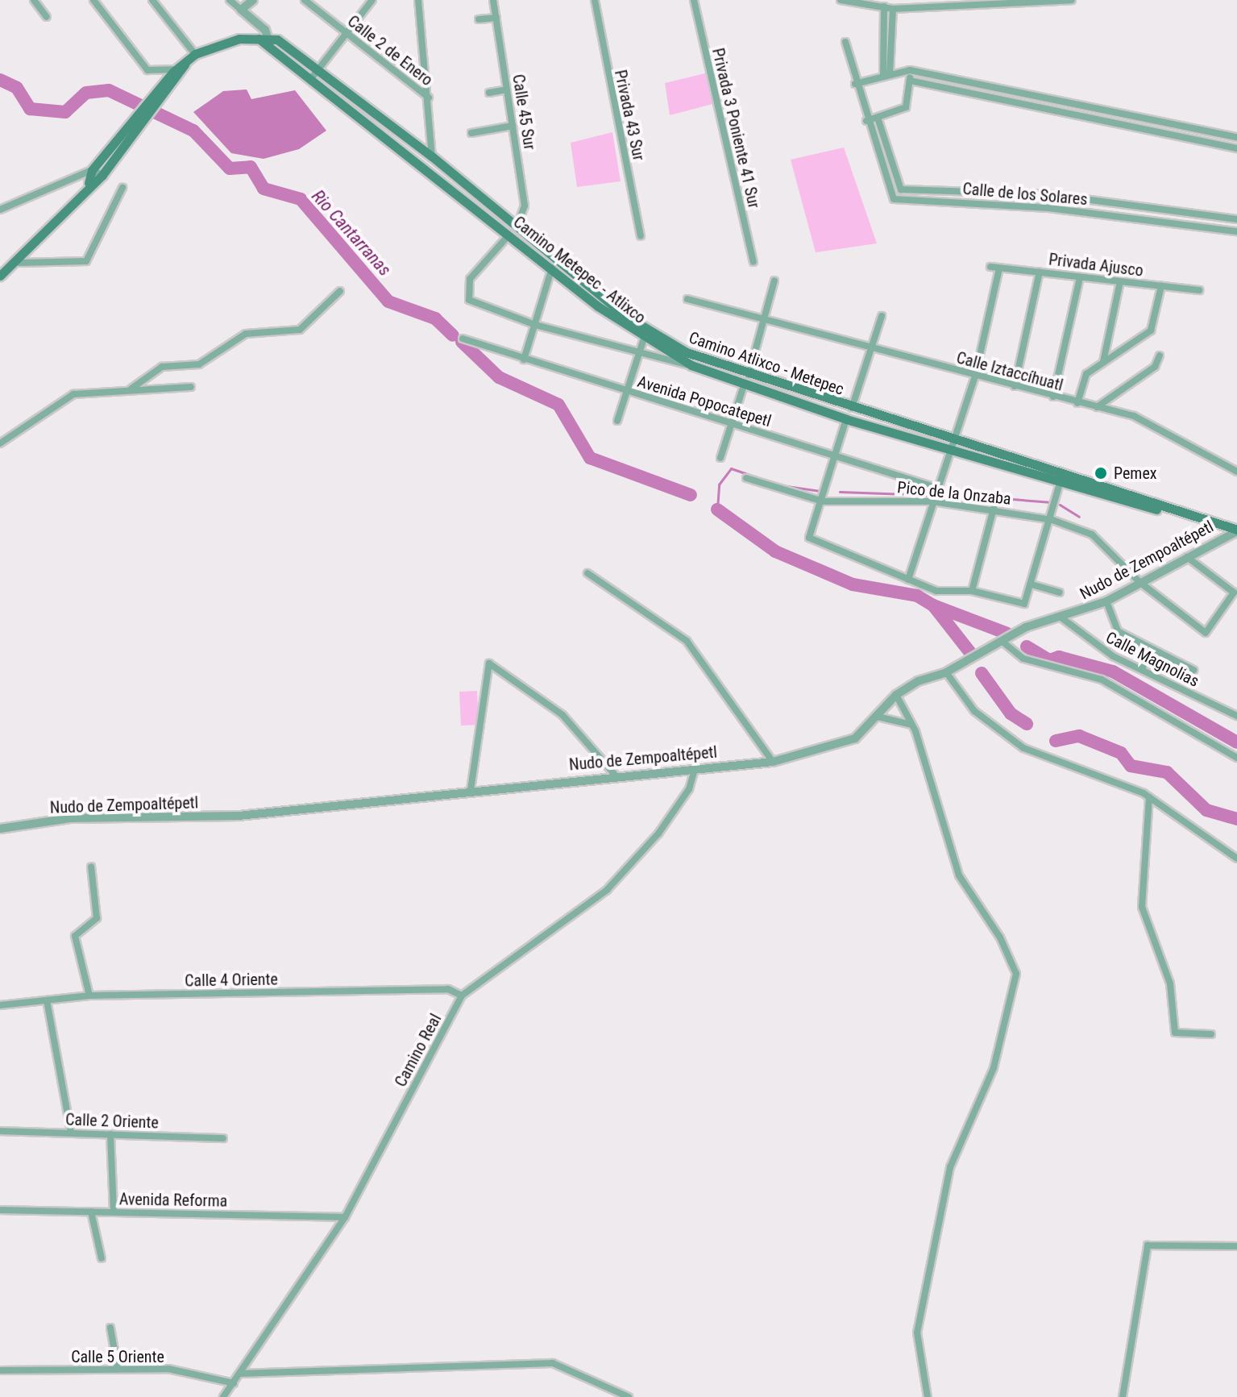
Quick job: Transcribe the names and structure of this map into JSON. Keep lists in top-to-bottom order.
{
  "streets": {
    "main road": ["Camino Metepec - Atlixco", "Camino Atlixco - Metepec"],
    "street": [
      "Calle 2 de Enero",
      "Calle 45 Sur",
      "Privada 43 Sur",
      "Privada 3 Poniente 41 Sur",
      "Calle de los Solares",
      "Privada Ajusco",
      "Calle Iztaccíhuatl",
      "Avenida Popocatepetl",
      "Pico de la Onzaba",
      "Nudo de Zempoaltépetl",
      "Calle Magnolias",
      "Calle 4 Oriente",
      "Camino Real",
      "Calle 2 Oriente",
      "Avenida Reforma",
      "Calle 5 Oriente"
    ]
  },
  "crossings": [
    ["Calle 45 Sur", "Camino Atlixco - Metepec"],
    ["Camino Metepec - Atlixco", "Camino Atlixco - Metepec"],
    ["Camino Metepec - Atlixco", "Nudo de Zempoaltépetl"],
    ["Pico de la Onzaba", "Nudo de Zempoaltépetl"],
    ["Nudo de Zempoaltépetl", "Calle Magnolias"],
    ["Nudo de Zempoaltépetl", "Camino Real"],
    ["Calle 4 Oriente", "Camino Real"],
    ["Camino Real", "Avenida Reforma"],
    ["Camino Real", "Calle 5 Oriente"]
  ],
  "water": ["Rio Cantarranas"],
  "places": ["Pemex"]
}
